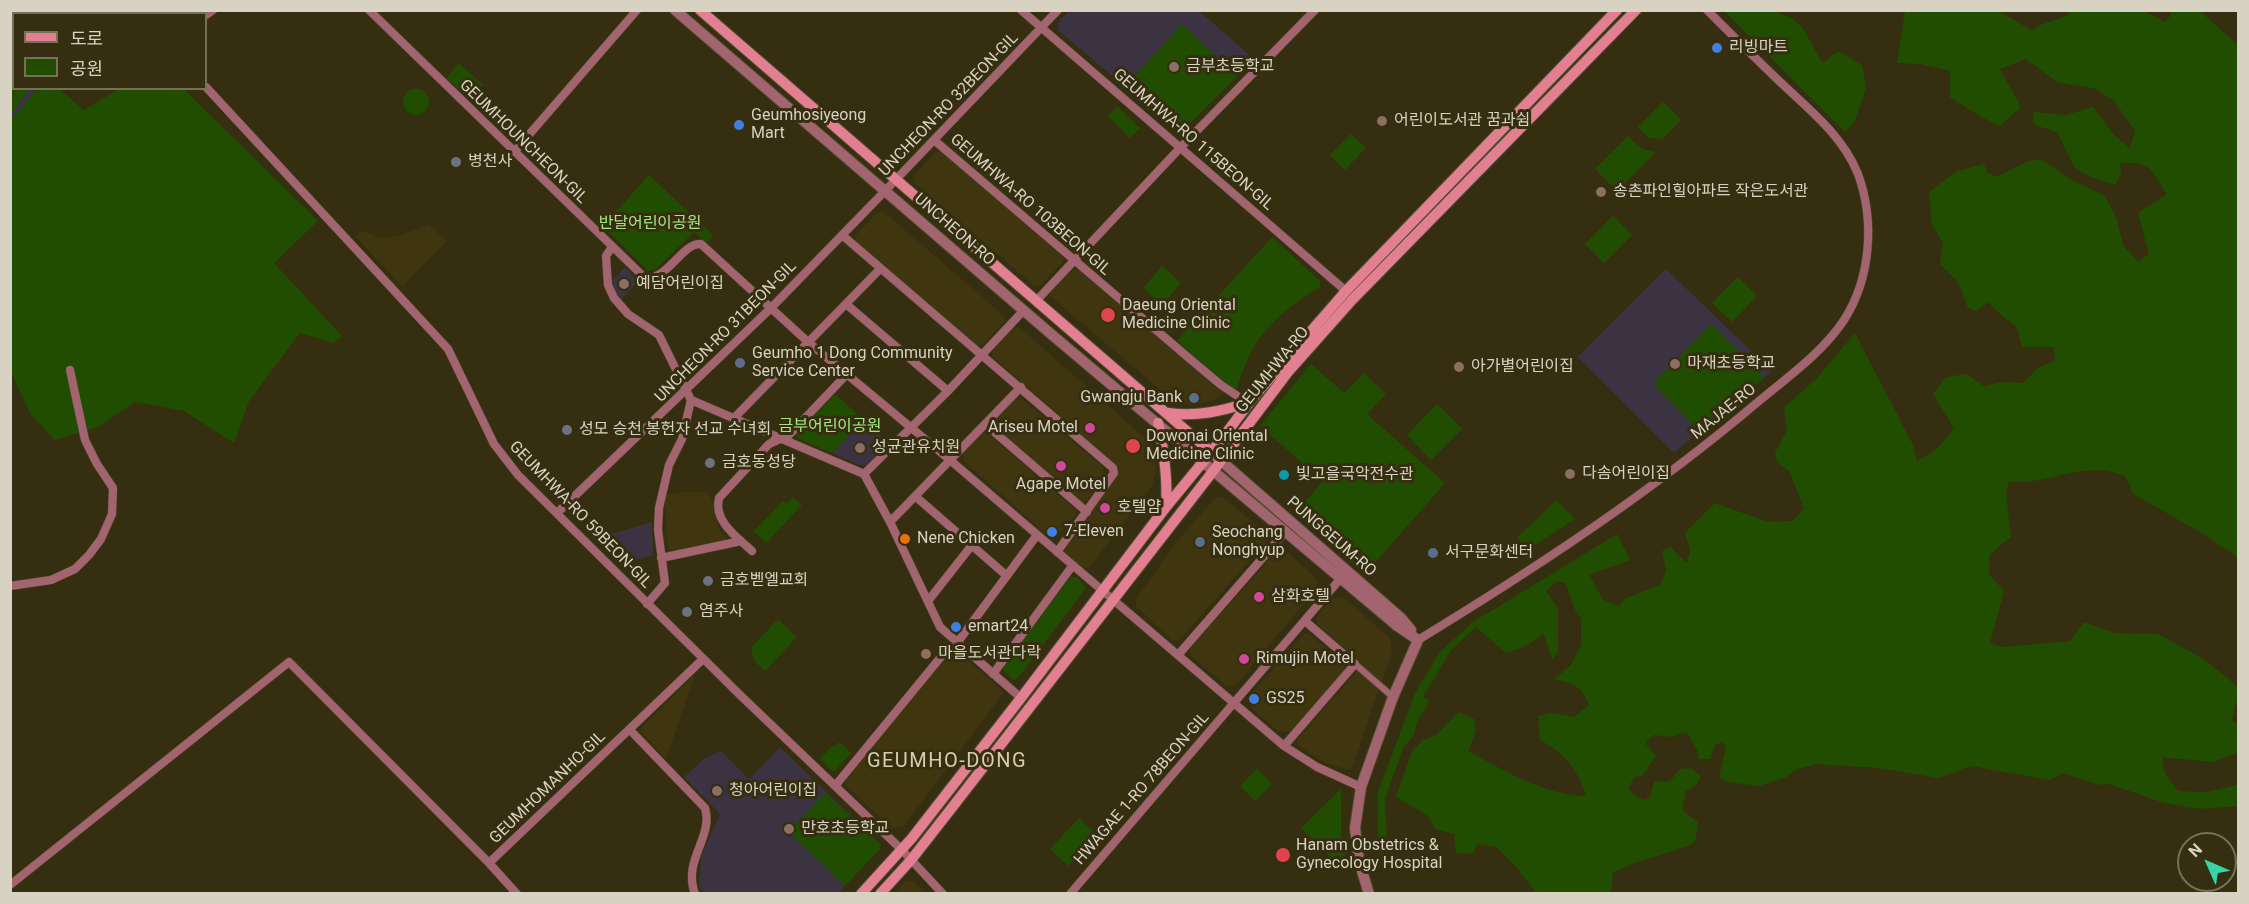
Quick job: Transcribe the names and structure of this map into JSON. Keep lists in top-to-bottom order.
{
  "streets": {
    "main road": ["UNCHEON-RO", "GEUMHWA-RO"],
    "street": [
      "UNCHEON-RO 32BEON-GIL",
      "GEUMHWA-RO 115BEON-GIL",
      "GEUMHOUNCHEON-GIL",
      "GEUMHWA-RO 103BEON-GIL",
      "UNCHEON-RO 31BEON-GIL",
      "MAJAE-RO",
      "GEUMHWA-RO 59BEON-GIL",
      "PUNGGEUM-RO",
      "GEUMHOMANHO-GIL",
      "HWAGAE 1-RO 78BEON-GIL"
    ]
  },
  "crossings": [
    ["UNCHEON-RO 32BEON-GIL", "GEUMHWA-RO 115BEON-GIL"],
    ["UNCHEON-RO 32BEON-GIL", "GEUMHWA-RO 103BEON-GIL"],
    ["UNCHEON-RO 32BEON-GIL", "UNCHEON-RO"],
    ["UNCHEON-RO 32BEON-GIL", "UNCHEON-RO 31BEON-GIL"],
    ["GEUMHWA-RO 115BEON-GIL", "GEUMHWA-RO"],
    ["GEUMHOUNCHEON-GIL", "UNCHEON-RO 31BEON-GIL"],
    ["GEUMHWA-RO 103BEON-GIL", "GEUMHWA-RO"],
    ["UNCHEON-RO", "UNCHEON-RO 31BEON-GIL"],
    ["UNCHEON-RO", "GEUMHWA-RO"],
    ["UNCHEON-RO", "PUNGGEUM-RO"],
    ["UNCHEON-RO 31BEON-GIL", "GEUMHWA-RO 59BEON-GIL"],
    ["GEUMHWA-RO", "GEUMHWA-RO 59BEON-GIL"],
    ["GEUMHWA-RO", "PUNGGEUM-RO"],
    ["MAJAE-RO", "PUNGGEUM-RO"],
    ["GEUMHWA-RO 59BEON-GIL", "GEUMHOMANHO-GIL"],
    ["PUNGGEUM-RO", "HWAGAE 1-RO 78BEON-GIL"]
  ],
  "districts": ["GEUMHO-DONG"],
  "parks": ["반달어린이공원", "금부어린이공원"],
  "places": [
    "리빙마트",
    "금부초등학교",
    "어린이도서관 꿈과쉼",
    "Geumhosiyeong Mart",
    "병천사",
    "송촌파인힐아파트 작은도서관",
    "예담어린이집",
    "Daeung Oriental Medicine Clinic",
    "Geumho 1 Dong Community Service Center",
    "마재초등학교",
    "아가별어린이집",
    "Gwangju Bank",
    "Ariseu Motel",
    "성모 승천 봉헌자 선교 수녀회",
    "Dowonai Oriental Medicine Clinic",
    "성균관유치원",
    "금호동성당",
    "Agape Motel",
    "다솜어린이집",
    "빛고을국악전수관",
    "호텔얌",
    "7-Eleven",
    "Nene Chicken",
    "Seochang Nonghyup",
    "서구문화센터",
    "금호벧엘교회",
    "삼화호텔",
    "염주사",
    "emart24",
    "마을도서관다락",
    "Rimujin Motel",
    "GS25",
    "청아어린이집",
    "만호초등학교",
    "Hanam Obstetrics & Gynecology Hospital"
  ],
  "legend": ["도로", "공원"],
  "north": "top left"
}
